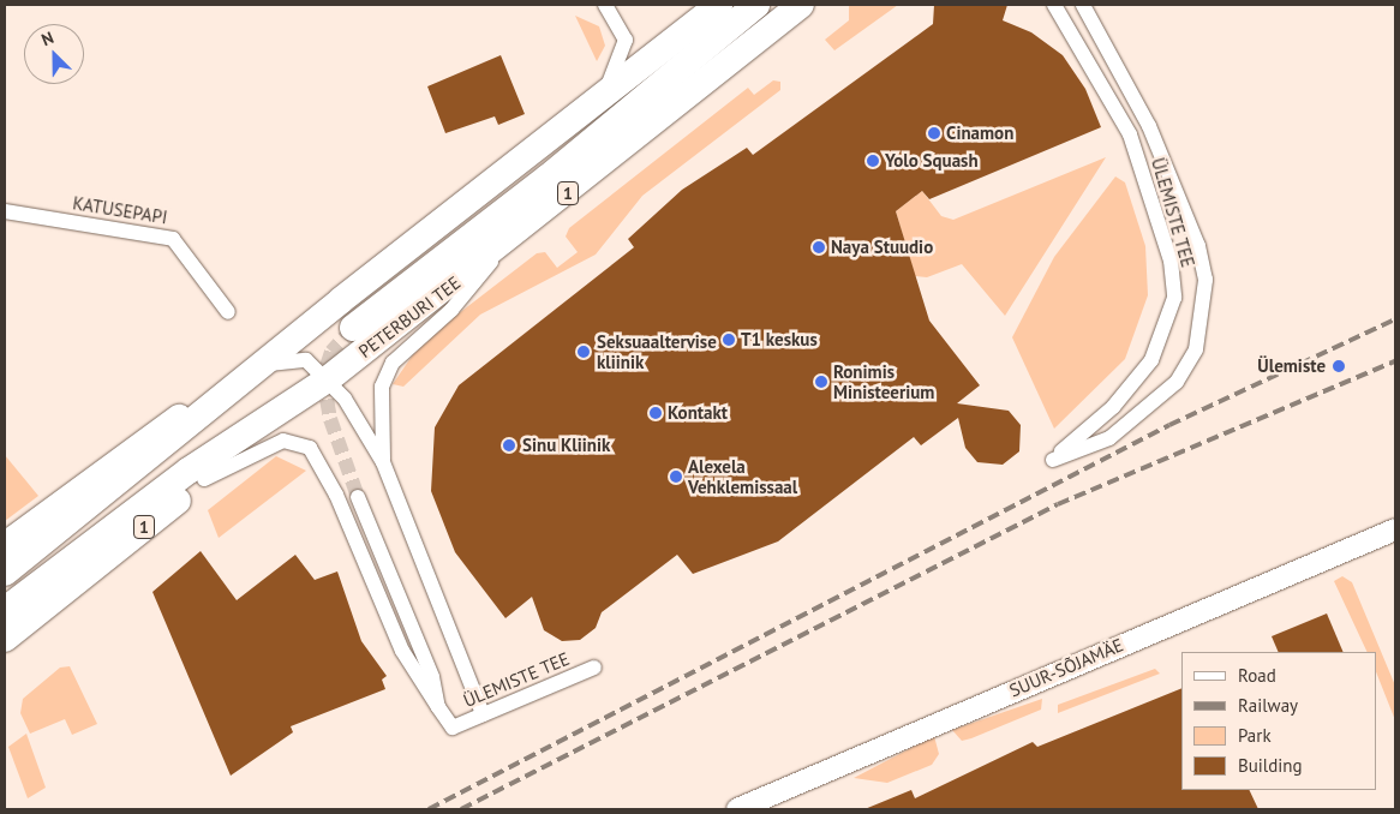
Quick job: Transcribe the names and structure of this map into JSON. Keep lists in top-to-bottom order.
{
  "streets": {
    "highway": ["1", "PETERBURI TEE"],
    "main road": ["SUUR-SÕJAMÄE"],
    "street": ["KATUSEPAPI", "ÜLEMISTE TEE"]
  },
  "crossings": [
    ["1", "PETERBURI TEE"]
  ],
  "places": [
    "Cinamon",
    "Yolo Squash",
    "Naya Stuudio",
    "T1 keskus",
    "Seksuaaltervise kliinik",
    "Ülemiste",
    "Ronimis Ministeerium",
    "Kontakt",
    "Sinu Kliinik",
    "Alexela Vehklemissaal"
  ],
  "legend": [
    "Road",
    "Railway",
    "Park",
    "Building"
  ],
  "north": "top left"
}
